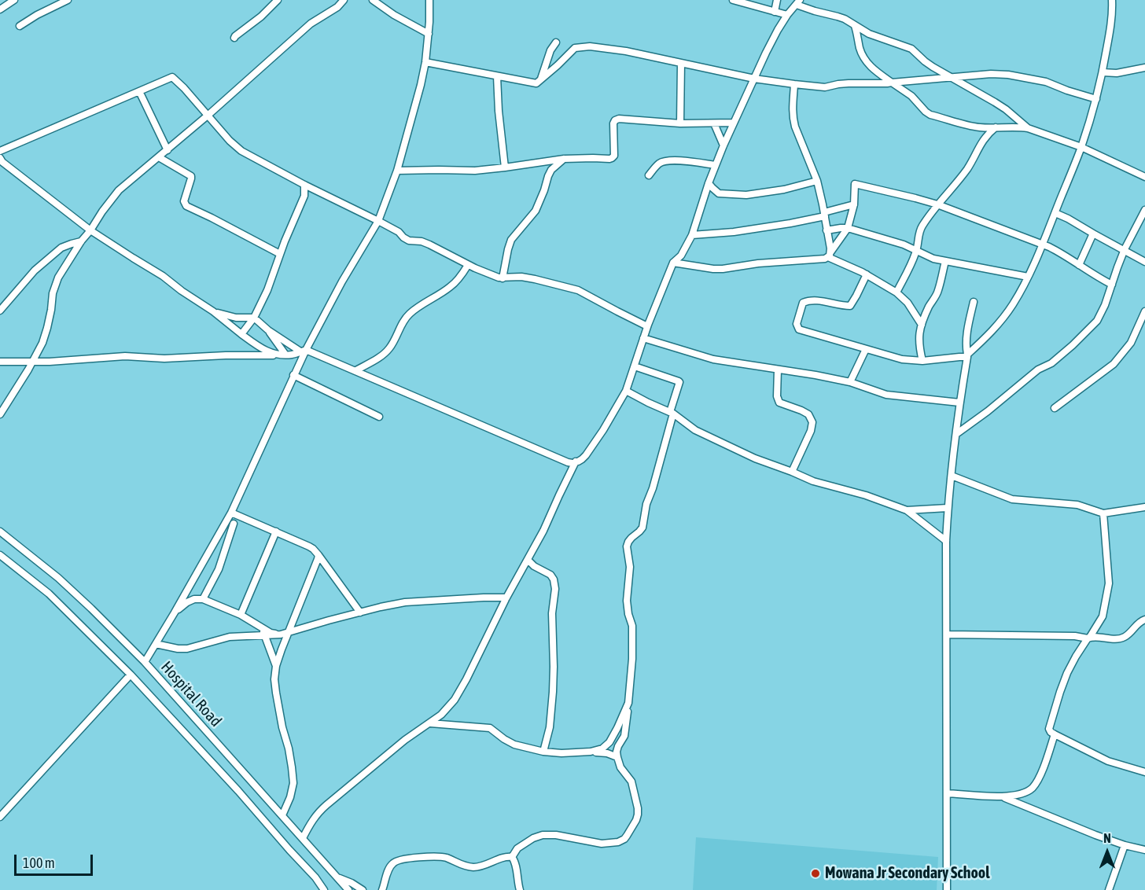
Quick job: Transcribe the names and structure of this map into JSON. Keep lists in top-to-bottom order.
{
  "streets": {
    "street": ["Hospital Road"]
  },
  "places": ["Mowana Jr Secondary School"],
  "scale_bar": "100 m",
  "north": "top"
}
